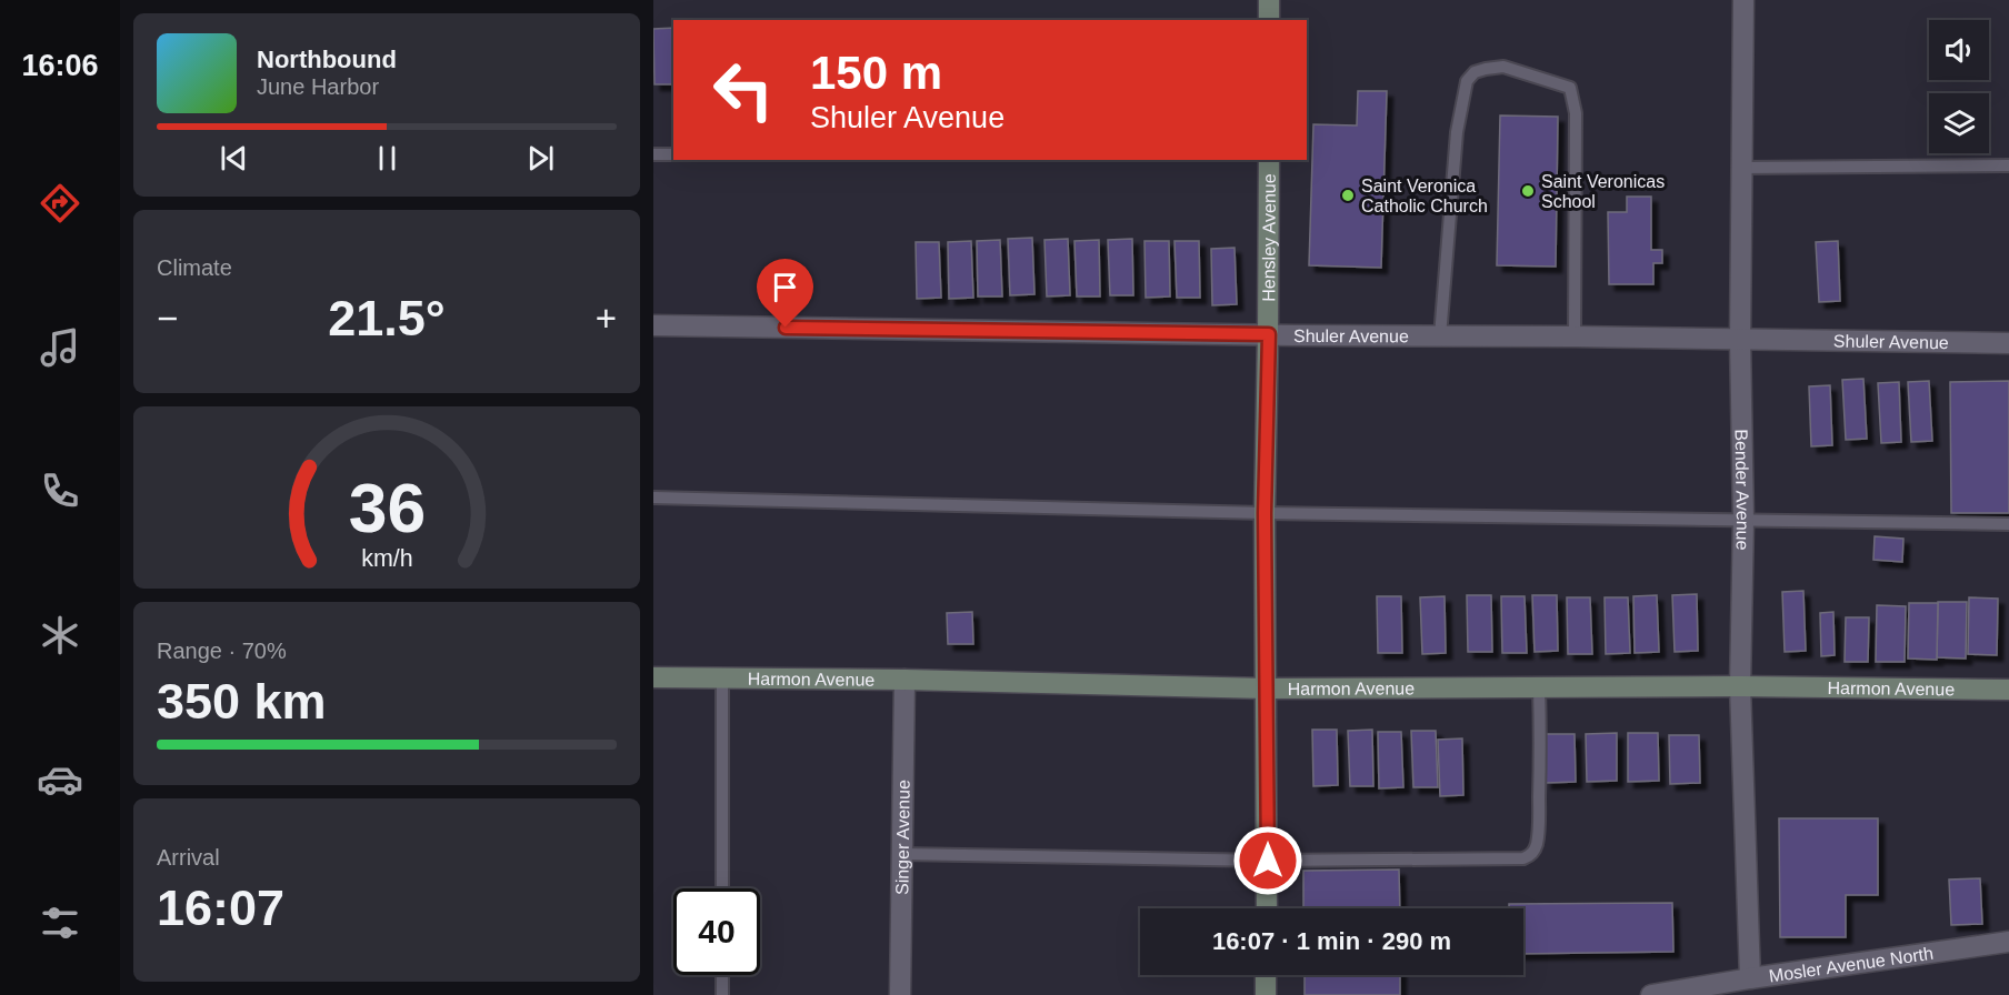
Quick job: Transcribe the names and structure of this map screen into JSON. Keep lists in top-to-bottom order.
{
  "streets": {
    "street": [
      "Hensley Avenue",
      "Shuler Avenue",
      "Bender Avenue",
      "Harmon Avenue",
      "Singer Avenue",
      "Mosler Avenue North"
    ]
  },
  "crossings": [
    ["Hensley Avenue", "Shuler Avenue"],
    ["Hensley Avenue", "Harmon Avenue"],
    ["Shuler Avenue", "Bender Avenue"],
    ["Bender Avenue", "Harmon Avenue"],
    ["Bender Avenue", "Mosler Avenue North"],
    ["Harmon Avenue", "Singer Avenue"]
  ],
  "places": ["Saint Veronicas School", "Saint Veronica Catholic Church"],
  "page": {
    "tabs": "16:06",
    "turn": ["150 m", "Shuler Avenue"],
    "song": ["Northbound", "June Harbor"],
    "tile": [
      "Climate",
      ["Range · 70%", "350 km"],
      ["Arrival", "16:07"]
    ],
    "heat": ["−", "21.5°", "+"],
    "limit": "40",
    "trip": "16:07 · 1 min · 290 m",
    "gauge": ["36", "km/h"]
  }
}
